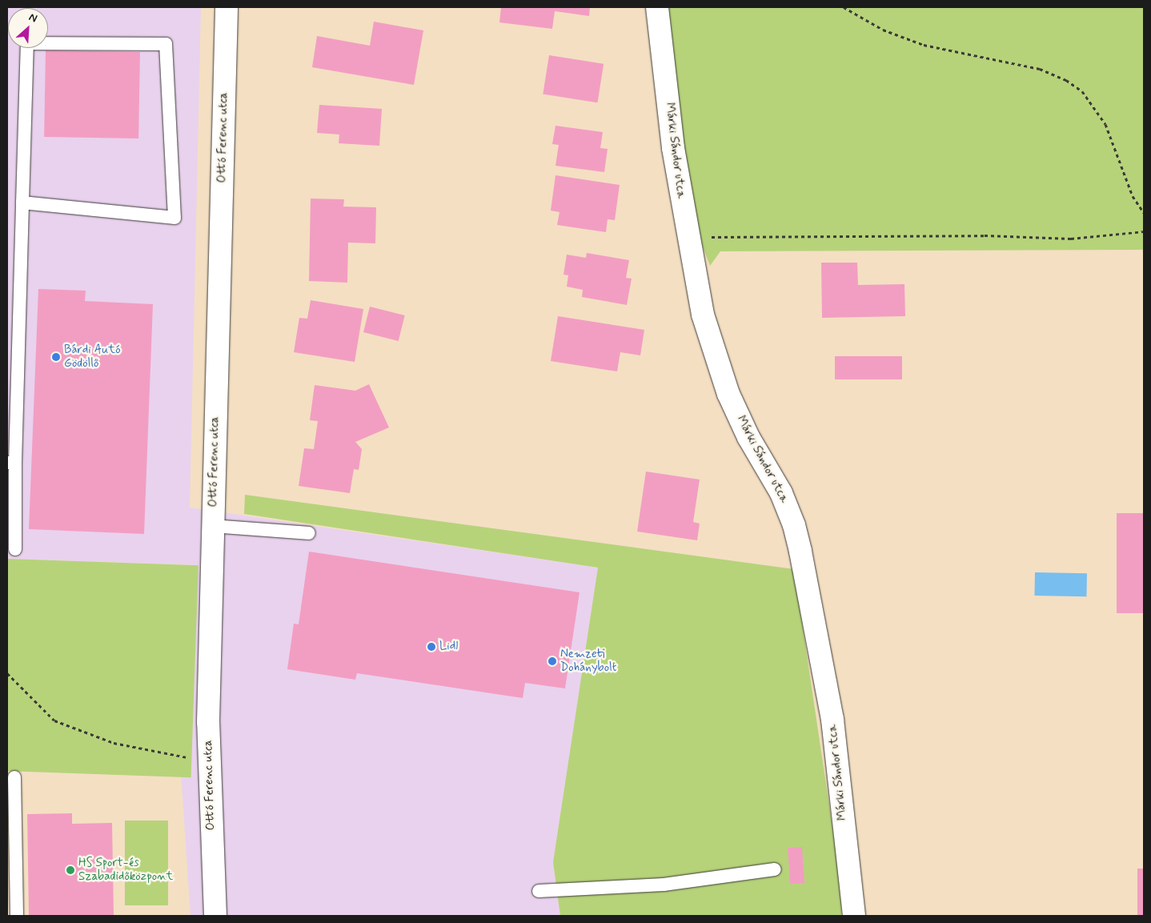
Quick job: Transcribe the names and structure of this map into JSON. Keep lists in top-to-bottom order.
{
  "streets": {
    "street": ["Ottó Ferenc utca", "Márki Sándor utca"]
  },
  "places": [
    "Bárdi Autó Gödöllő",
    "Lidl",
    "Nemzeti Dohánybolt",
    "HS Sport-és Szabadidőközpont"
  ],
  "north": "top right"
}
